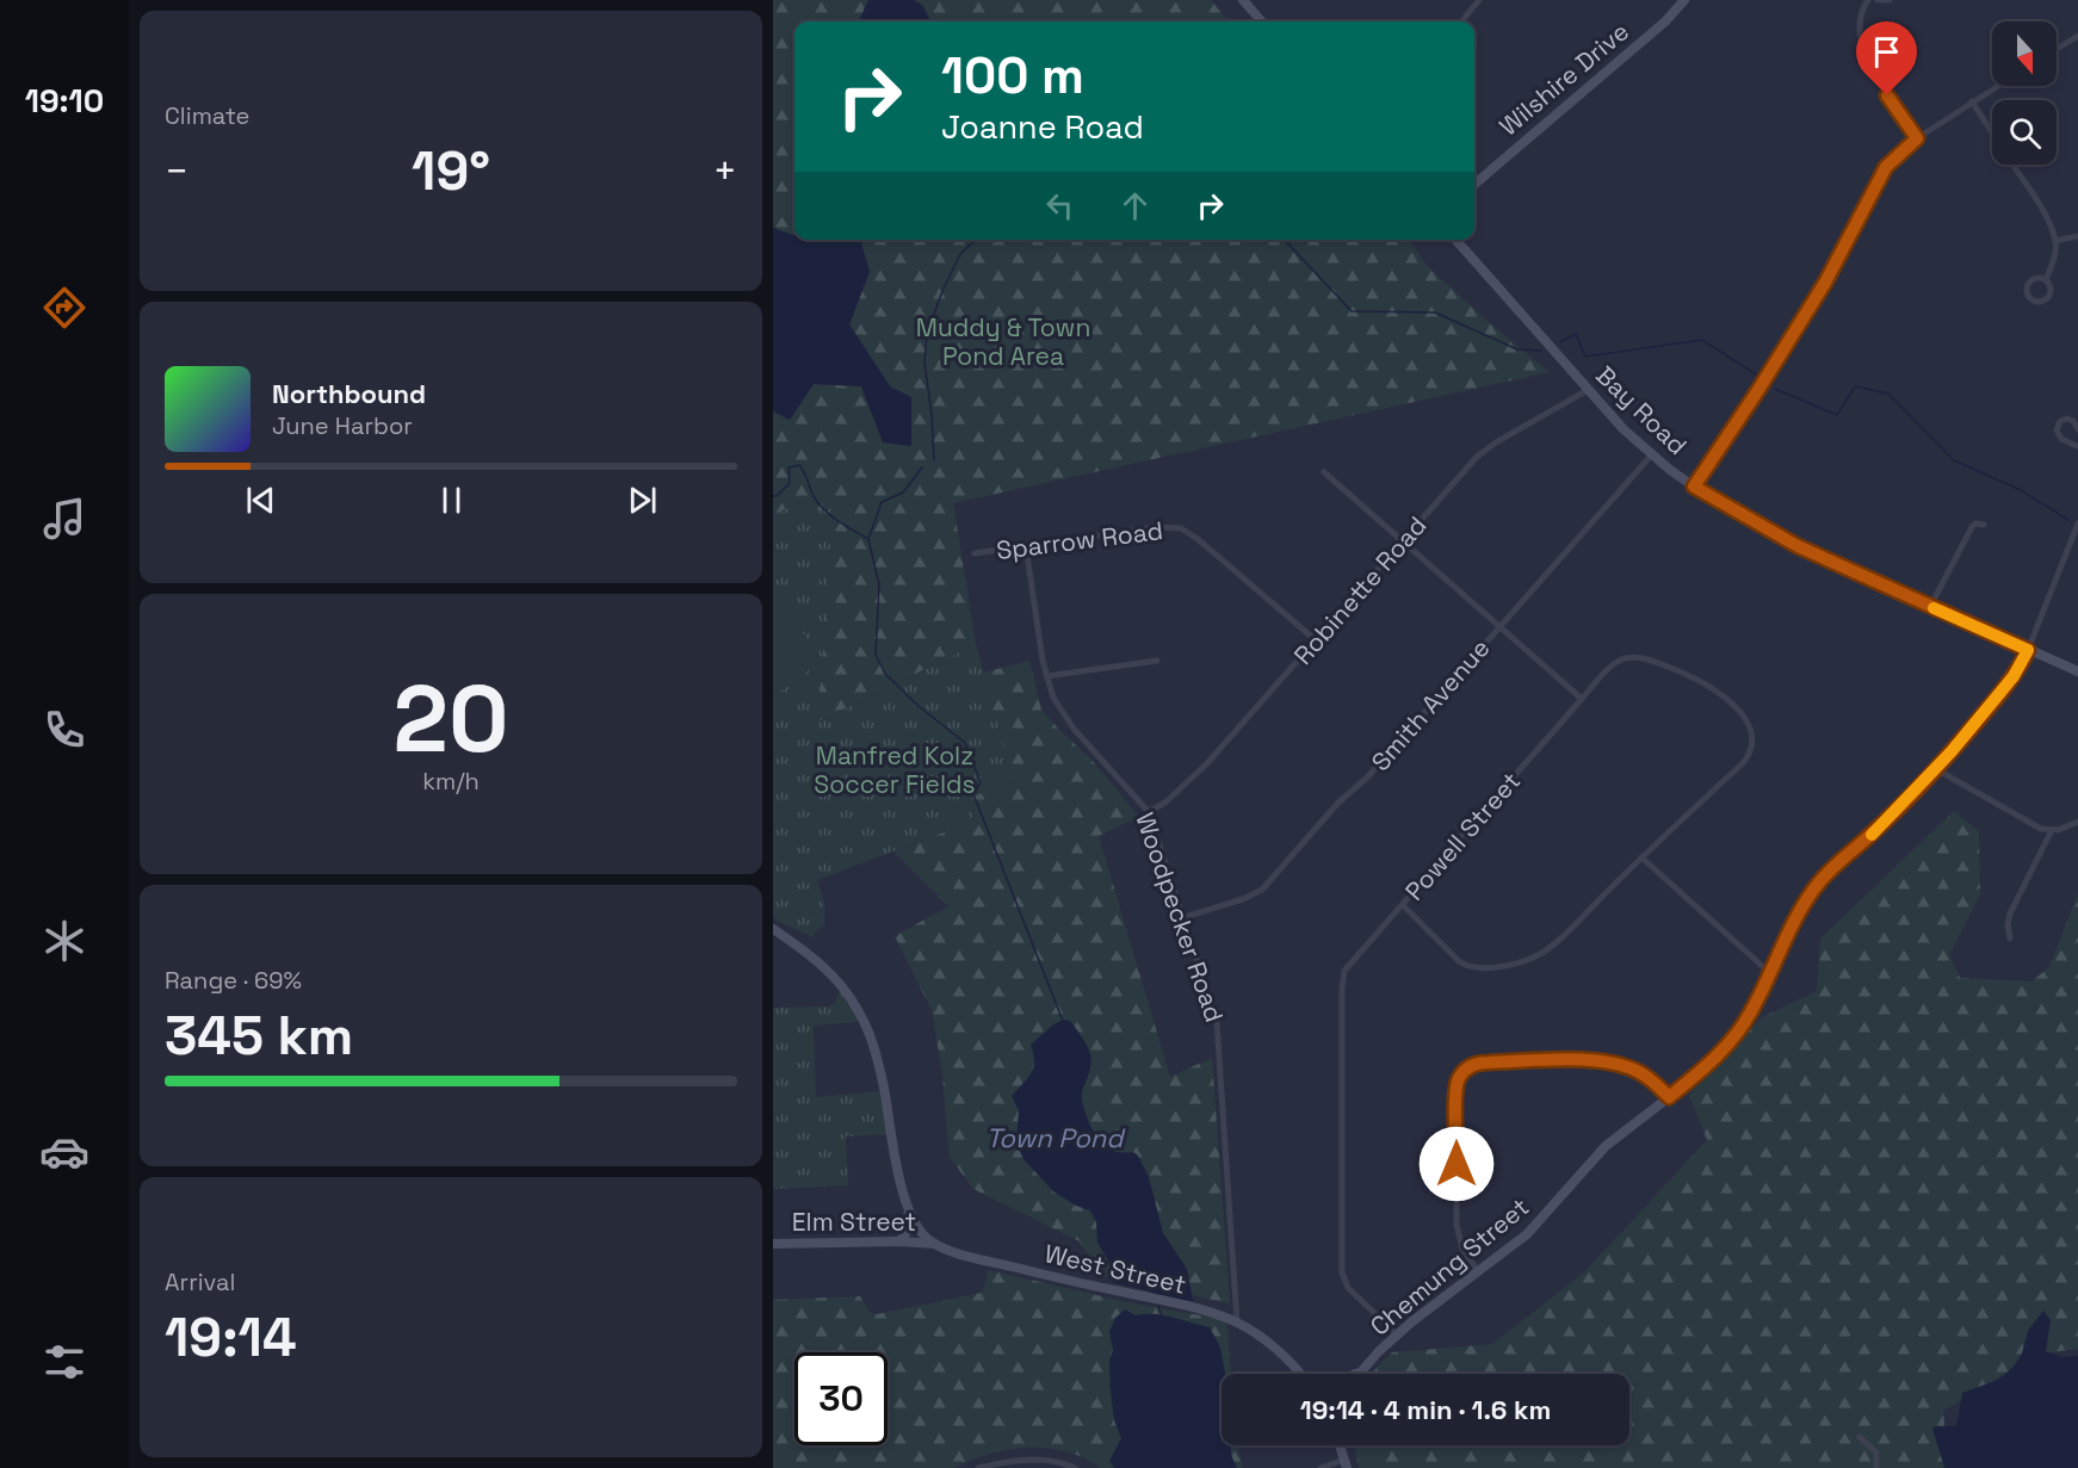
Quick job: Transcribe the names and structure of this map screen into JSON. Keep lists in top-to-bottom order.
{
  "streets": {
    "street": [
      "Wilshire Drive",
      "Bay Road",
      "Sparrow Road",
      "Robinette Road",
      "Smith Avenue",
      "Powell Street",
      "Woodpecker Road",
      "Elm Street",
      "Chemung Street",
      "West Street"
    ]
  },
  "crossings": [
    ["Bay Road", "Robinette Road"],
    ["Bay Road", "Smith Avenue"],
    ["Bay Road", "Chemung Street"],
    ["Sparrow Road", "Robinette Road"],
    ["Sparrow Road", "Woodpecker Road"],
    ["Robinette Road", "Woodpecker Road"],
    ["Smith Avenue", "Woodpecker Road"],
    ["Powell Street", "Chemung Street"],
    ["Woodpecker Road", "West Street"],
    ["Elm Street", "West Street"]
  ],
  "water": ["Town Pond"],
  "parks": ["Muddy & Town Pond Area", "Manfred Kolz Soccer Fields"],
  "north": "bottom",
  "page": {
    "tabs": "19:10",
    "tile": [
      "Climate",
      ["20", "km/h"],
      ["Range · 69%", "345 km"],
      ["Arrival", "19:14"]
    ],
    "turn": ["100 m", "Joanne Road"],
    "heat": ["−", "19°", "+"],
    "song": ["Northbound", "June Harbor"],
    "limit": "30",
    "trip": "19:14 · 4 min · 1.6 km"
  }
}
